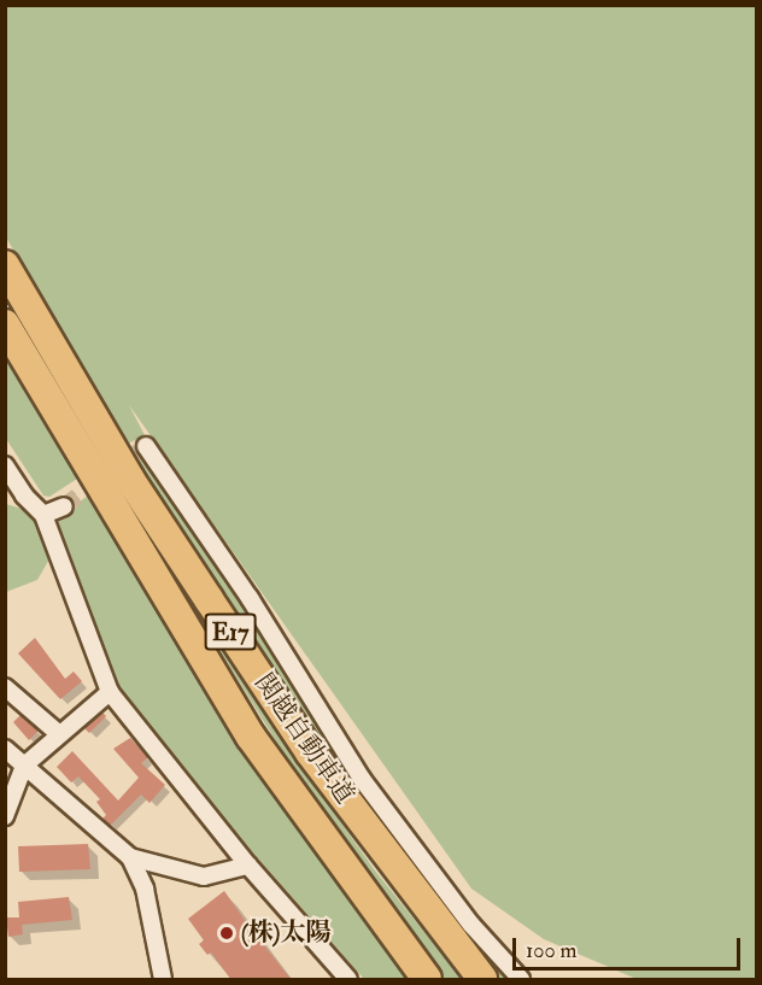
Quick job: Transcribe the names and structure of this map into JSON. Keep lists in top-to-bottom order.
{
  "streets": {
    "highway": ["E17", "関越自動車道"]
  },
  "places": ["(株)太陽"],
  "scale_bar": "100 m"
}
